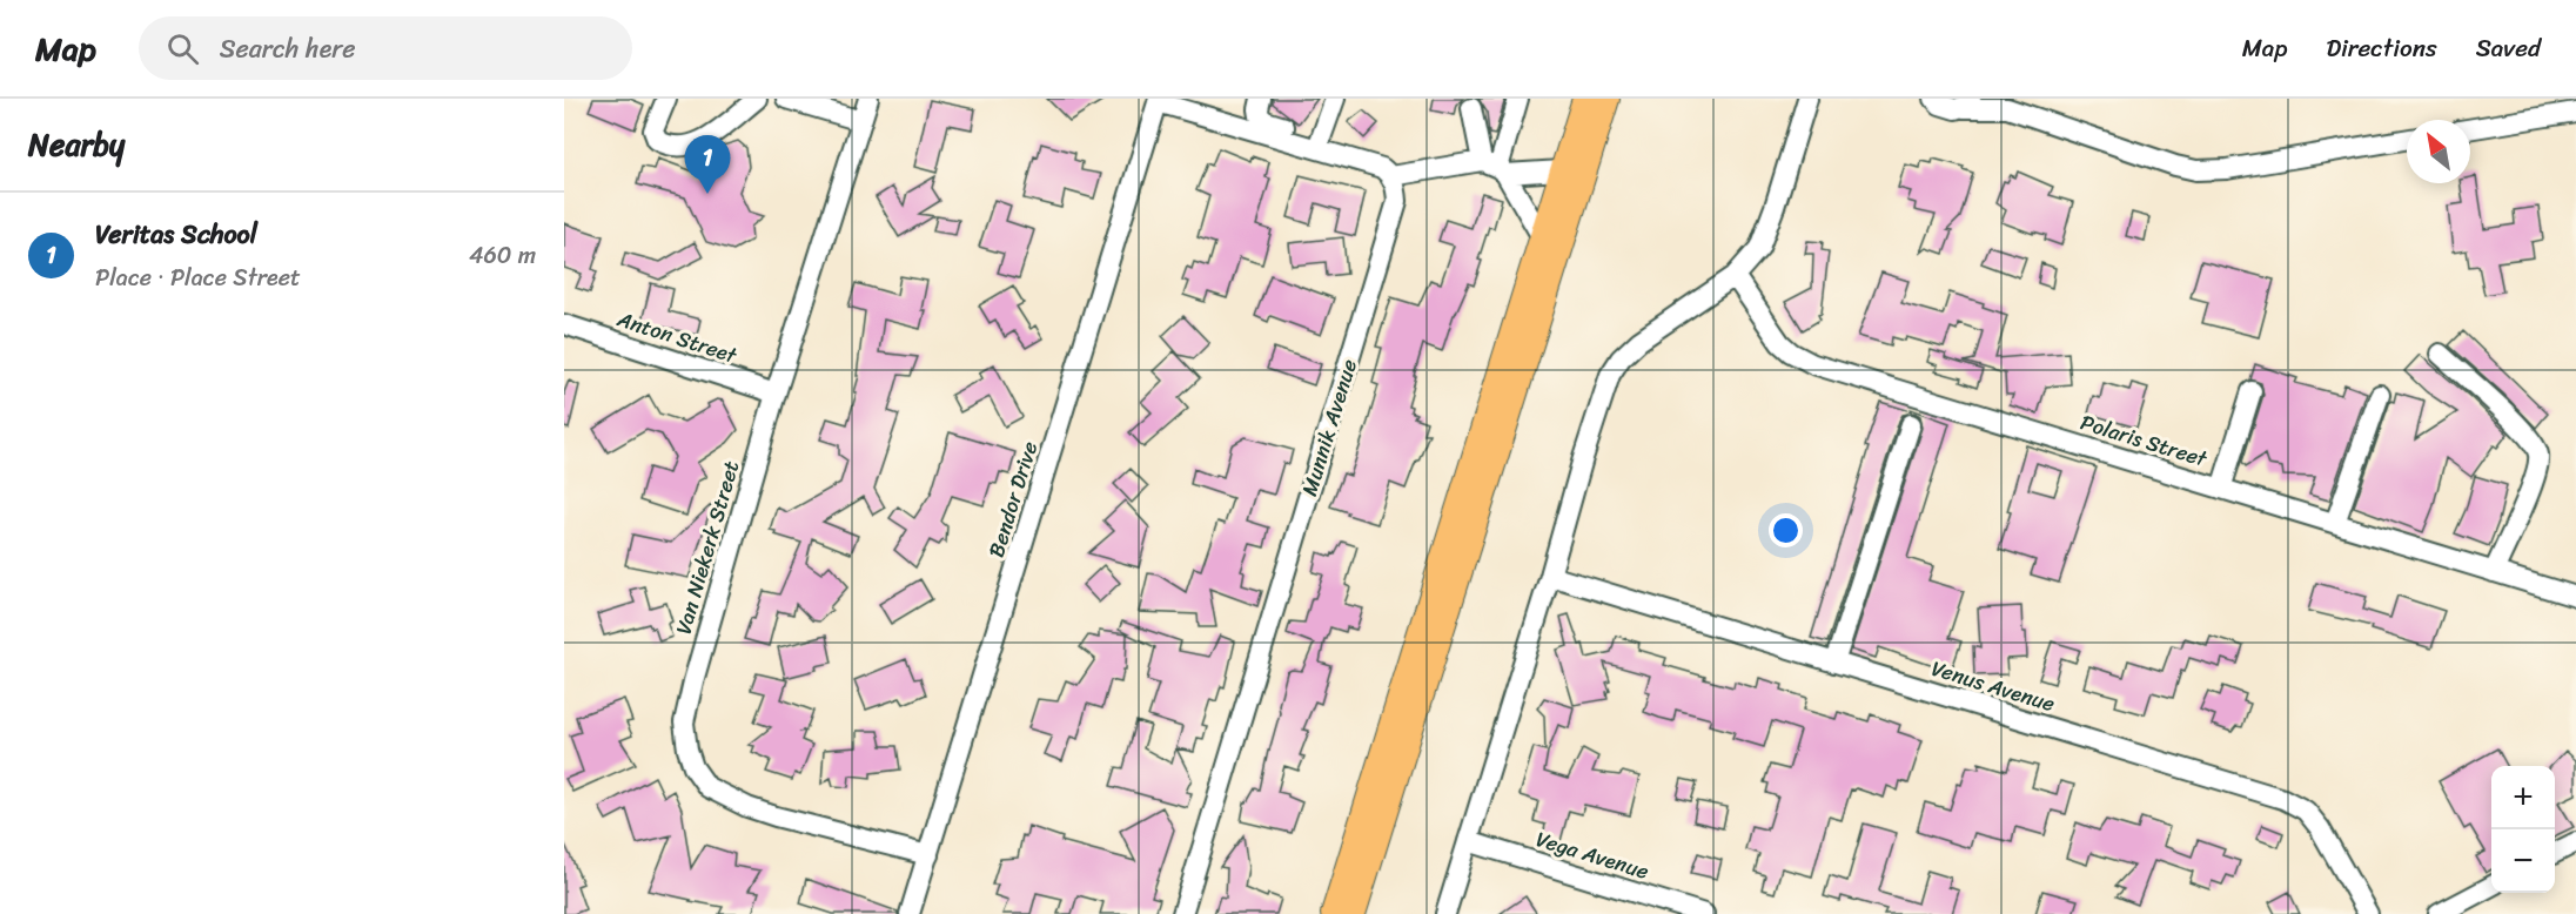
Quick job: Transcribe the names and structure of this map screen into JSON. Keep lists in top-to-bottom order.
{
  "streets": {
    "street": [
      "Anton Street",
      "Munnik Avenue",
      "Polaris Street",
      "Bendor Drive",
      "Van Niekerk Street",
      "Venus Avenue",
      "Vega Avenue"
    ]
  },
  "crossings": [
    ["Anton Street", "Van Niekerk Street"],
    ["Bendor Drive", "Van Niekerk Street"]
  ],
  "north": "top left",
  "page": {
    "header": "Map",
    "search": "Search here",
    "nav": ["Map", "Directions", "Saved"],
    "heading": "Nearby",
    "pins": "1",
    "list": [
      {
        "mark": "1",
        "name": "Veritas School",
        "note": "Place · Place Street",
        "value": "460 m"
      }
    ],
    "map_buttons": ["+", "−"]
  }
}
